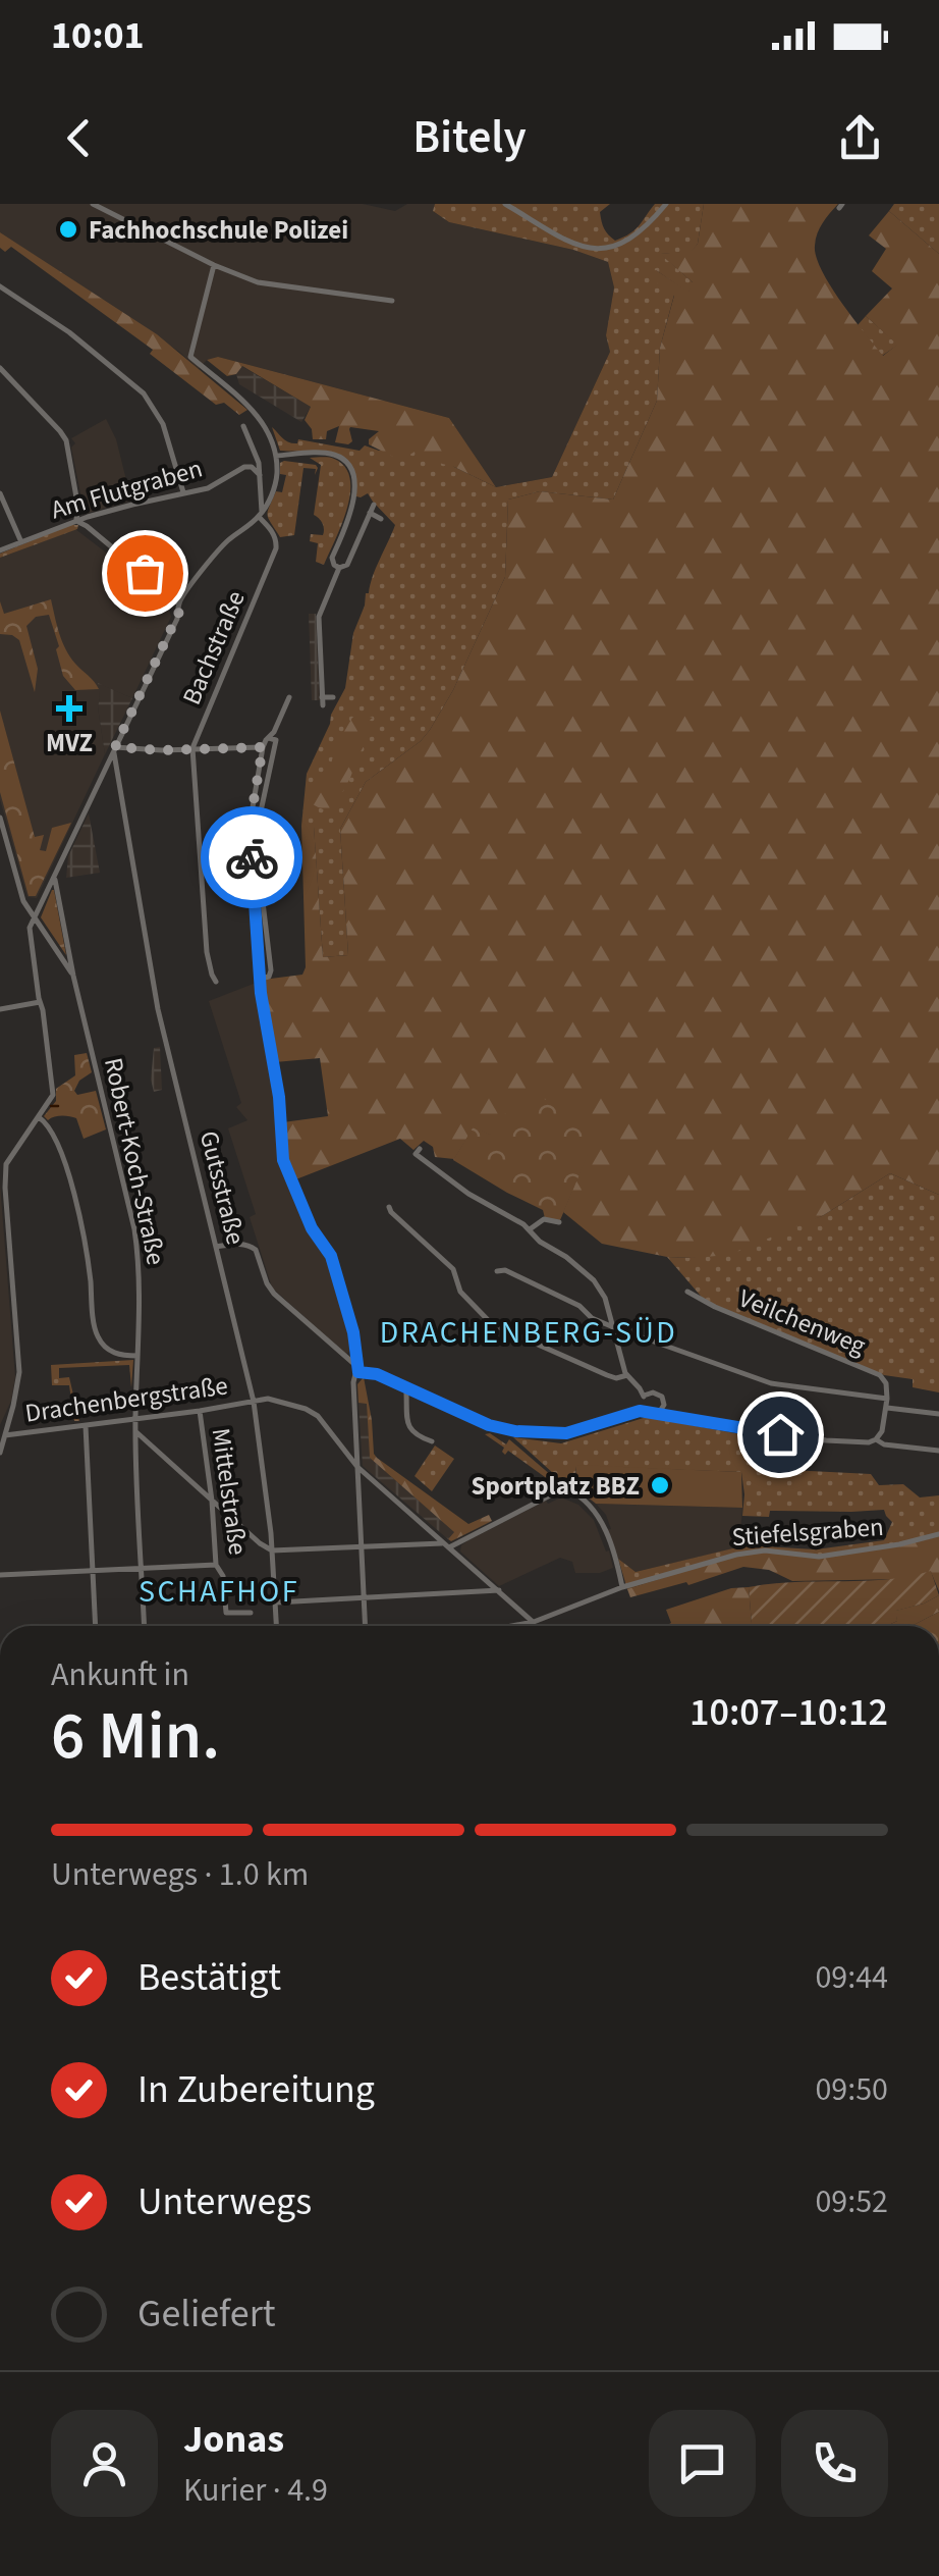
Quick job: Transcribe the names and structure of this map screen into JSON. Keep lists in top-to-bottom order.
{
  "streets": {
    "street": [
      "Am Flutgraben",
      "Bachstraße",
      "Robert-Koch-Straße",
      "Gutsstraße",
      "Veilchenweg",
      "Drachenbergstraße",
      "Mittelstraße",
      "Stiefelsgraben"
    ]
  },
  "crossings": [
    ["Am Flutgraben", "Bachstraße"],
    ["Robert-Koch-Straße", "Drachenbergstraße"],
    ["Gutsstraße", "Drachenbergstraße"],
    ["Drachenbergstraße", "Mittelstraße"]
  ],
  "districts": ["DRACHENBERG-SÜD", "SCHAFHOF"],
  "places": {
    "other": ["Fachhochschule Polizei", "Sportplatz BBZ"],
    "health": ["MVZ"]
  },
  "page": {
    "status": "10:01",
    "header": "Bitely",
    "heading": ["6 Min.", "Ankunft in", "10:07–10:12"],
    "panel": ["Jonas", "Kurier · 4.9"],
    "bar": "Unterwegs · 1.0 km",
    "list": [
      ["Bestätigt", "09:44"],
      ["In Zubereitung", "09:50"],
      ["Unterwegs", "09:52"],
      "Geliefert"
    ]
  }
}
